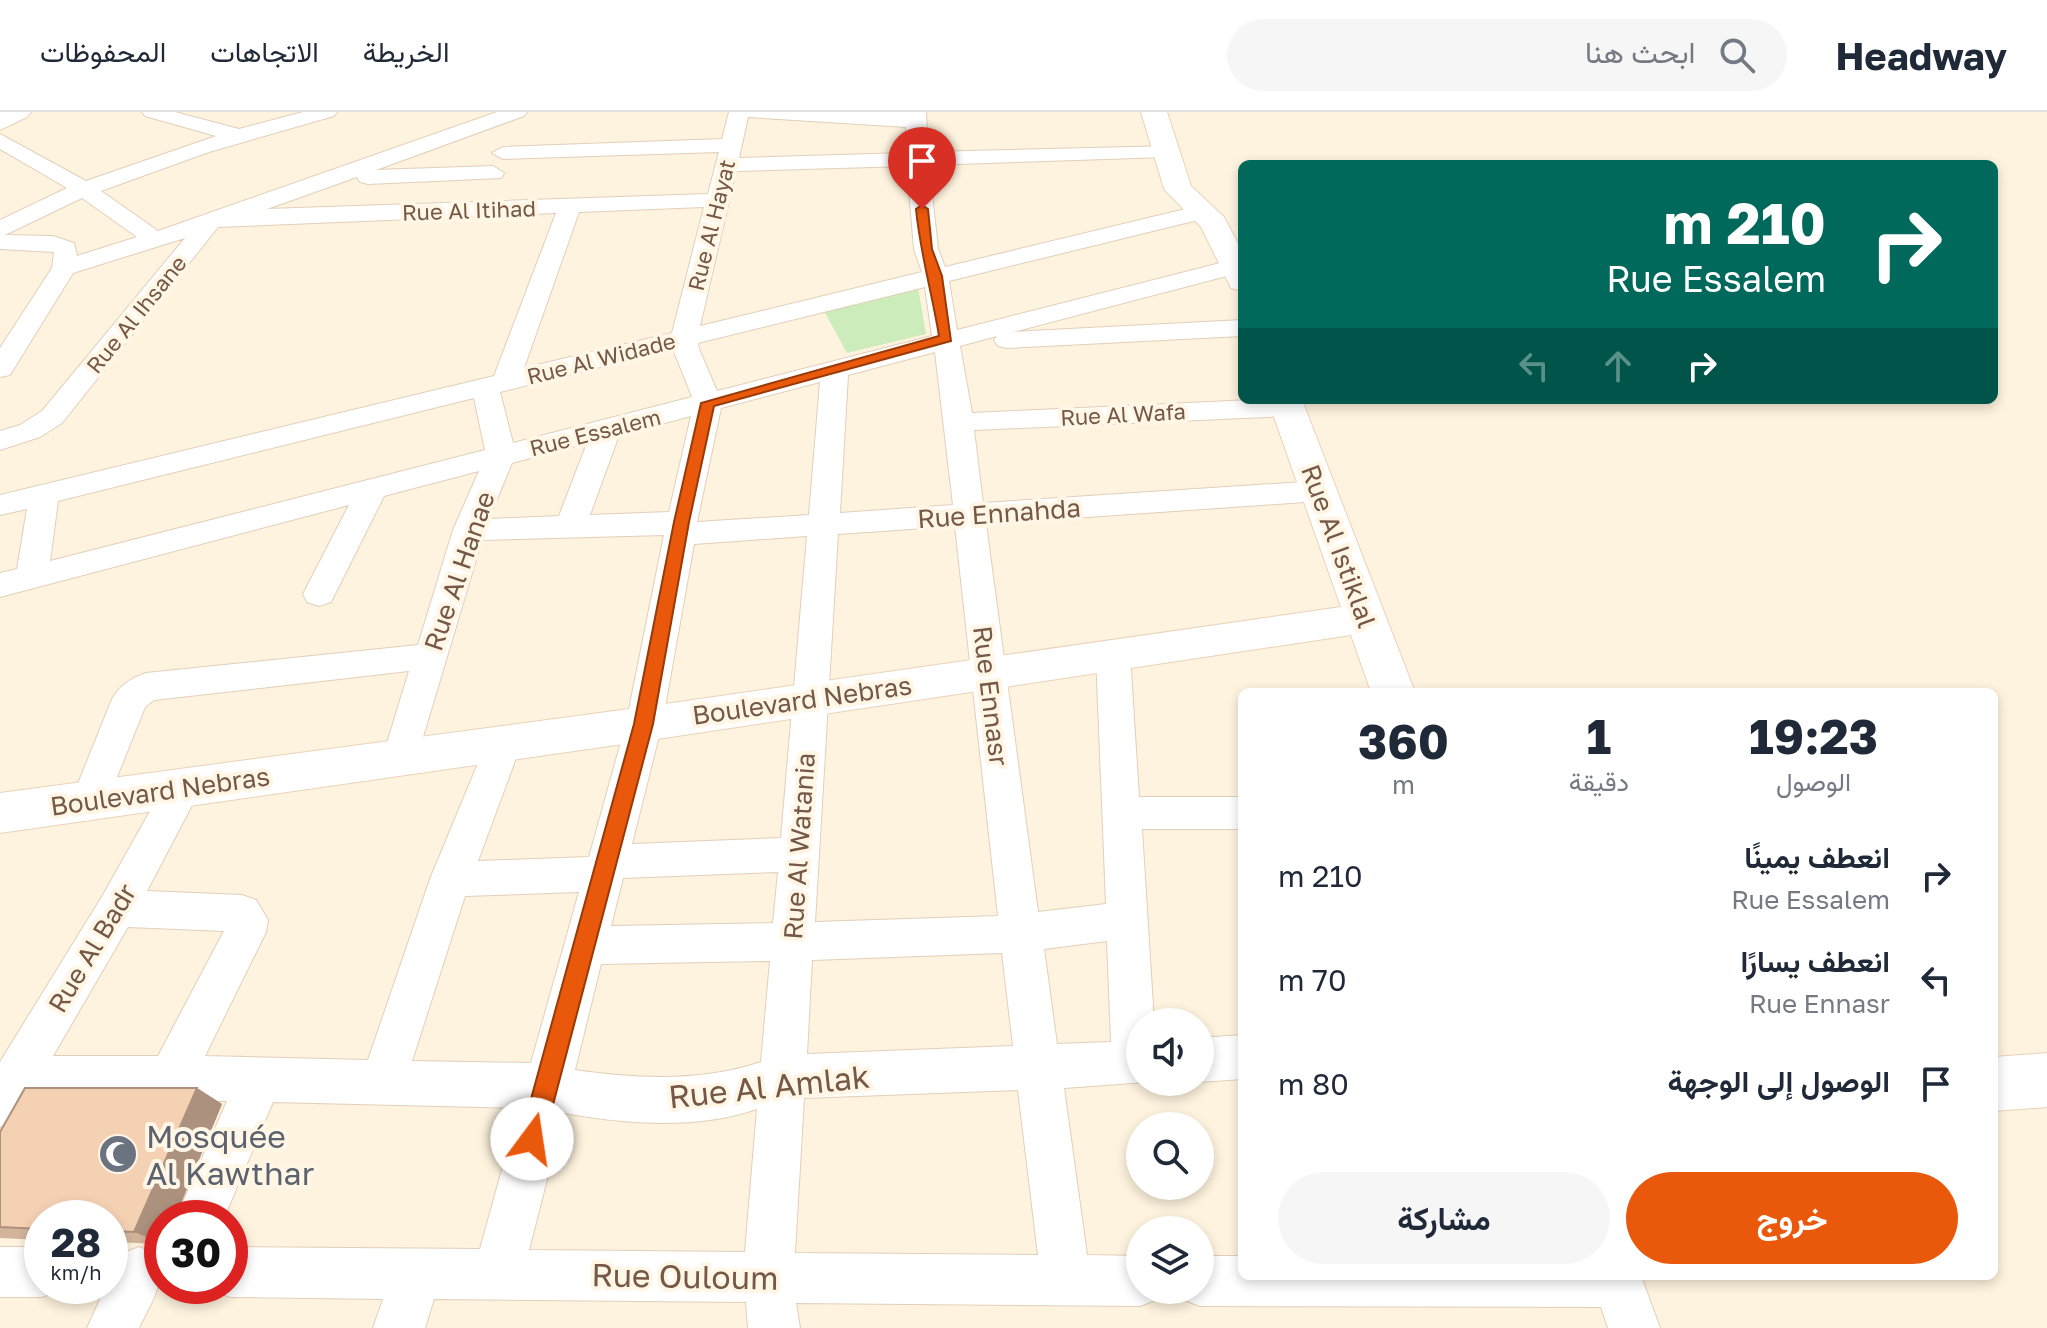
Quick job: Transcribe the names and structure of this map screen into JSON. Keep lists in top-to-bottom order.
{
  "streets": {
    "street": [
      "Rue Al Itihad",
      "Rue Al Hayat",
      "Rue Al Ihsane",
      "Rue Al Widade",
      "Rue Al Wafa",
      "Rue Essalem",
      "Rue Ennahda",
      "Rue Al Istiklal",
      "Rue Al Hanae",
      "Rue Ennasr",
      "Boulevard Nebras",
      "Rue Al Watania",
      "Rue Al Badr",
      "Rue Al Amlak",
      "Rue Ouloum"
    ]
  },
  "crossings": [
    ["Rue Al Itihad", "Rue Al Hayat"],
    ["Rue Al Itihad", "Rue Al Ihsane"],
    ["Rue Al Hayat", "Rue Al Widade"],
    ["Rue Al Widade", "Rue Ennasr"],
    ["Rue Al Wafa", "Rue Al Istiklal"],
    ["Rue Al Wafa", "Rue Ennasr"],
    ["Rue Essalem", "Rue Al Hanae"],
    ["Rue Essalem", "Rue Ennasr"],
    ["Rue Essalem", "Rue Al Watania"],
    ["Rue Ennahda", "Rue Al Istiklal"],
    ["Rue Ennahda", "Rue Al Hanae"],
    ["Rue Ennahda", "Rue Ennasr"],
    ["Rue Ennahda", "Rue Al Watania"],
    ["Rue Al Istiklal", "Boulevard Nebras"],
    ["Rue Al Hanae", "Boulevard Nebras"],
    ["Rue Ennasr", "Boulevard Nebras"],
    ["Rue Ennasr", "Rue Al Amlak"],
    ["Rue Ennasr", "Rue Ouloum"],
    ["Boulevard Nebras", "Rue Al Watania"],
    ["Boulevard Nebras", "Rue Al Badr"],
    ["Rue Al Watania", "Rue Al Amlak"],
    ["Rue Al Watania", "Rue Ouloum"],
    ["Rue Al Badr", "Rue Al Amlak"]
  ],
  "places": {
    "mosque": ["Mosquée Al Kawthar"]
  },
  "page": {
    "header": "Headway",
    "search": "ابحث هنا",
    "nav": ["الخريطة", "الاتجاهات", "المحفوظات"],
    "turn": ["210 m", "Rue Essalem"],
    "eta": [
      "19:23",
      "الوصول",
      "1",
      "دقيقة",
      "360",
      "m"
    ],
    "list": [
      {
        "name": "انعطف يمينًا",
        "note": "Rue Essalem",
        "value": "210 m"
      },
      {
        "name": "انعطف يسارًا",
        "note": "Rue Ennasr",
        "value": "70 m"
      },
      {
        "name": "الوصول إلى الوجهة",
        "value": "80 m"
      }
    ],
    "buttons": ["خروج", "مشاركة"],
    "speed": "28 km/h",
    "limit": "30"
  }
}
